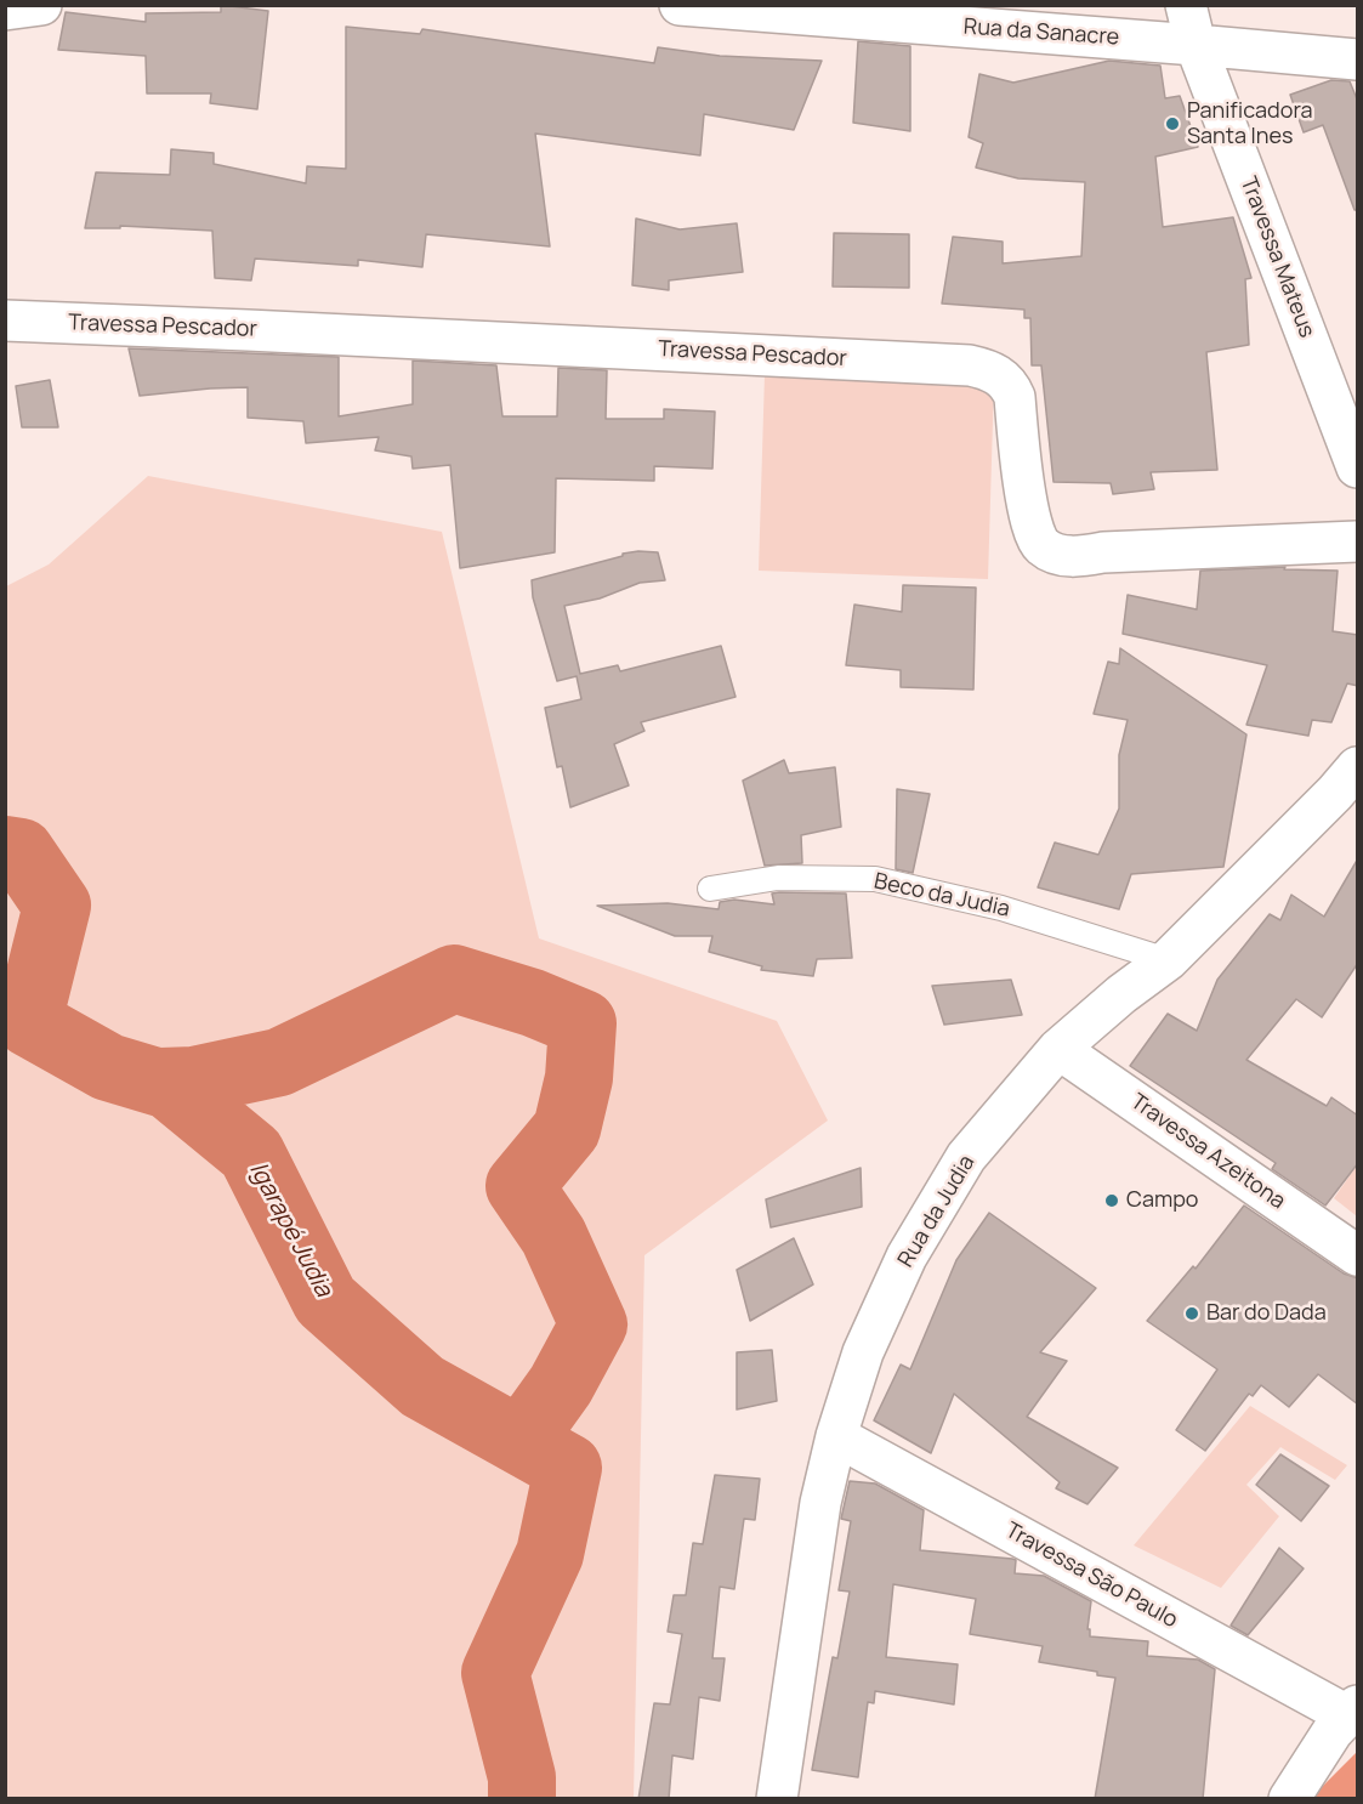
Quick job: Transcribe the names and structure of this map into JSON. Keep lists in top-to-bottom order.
{
  "streets": {
    "street": [
      "Rua da Sanacre",
      "Travessa Mateus",
      "Travessa Pescador",
      "Travessa Azeitona",
      "Rua da Judia",
      "Travessa São Paulo"
    ],
    "lane": ["Beco da Judia"]
  },
  "crossings": [
    ["Rua da Sanacre", "Travessa Mateus"],
    ["Beco da Judia", "Rua da Judia"],
    ["Travessa Azeitona", "Rua da Judia"],
    ["Rua da Judia", "Travessa São Paulo"]
  ],
  "water": ["Igarapé Judia"],
  "places": ["Panificadora Santa Ines", "Campo", "Bar do Dada"]
}
